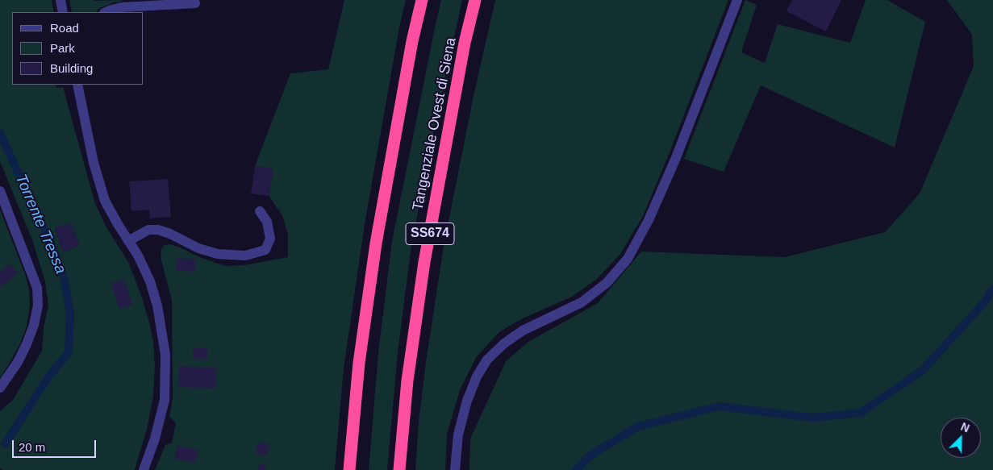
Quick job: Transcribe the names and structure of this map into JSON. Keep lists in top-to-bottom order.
{
  "streets": {
    "highway": ["Tangenziale Ovest di Siena", "SS674"]
  },
  "water": ["Torrente Tressa"],
  "legend": ["Road", "Park", "Building"],
  "scale_bar": "20 m",
  "north": "top right"
}
